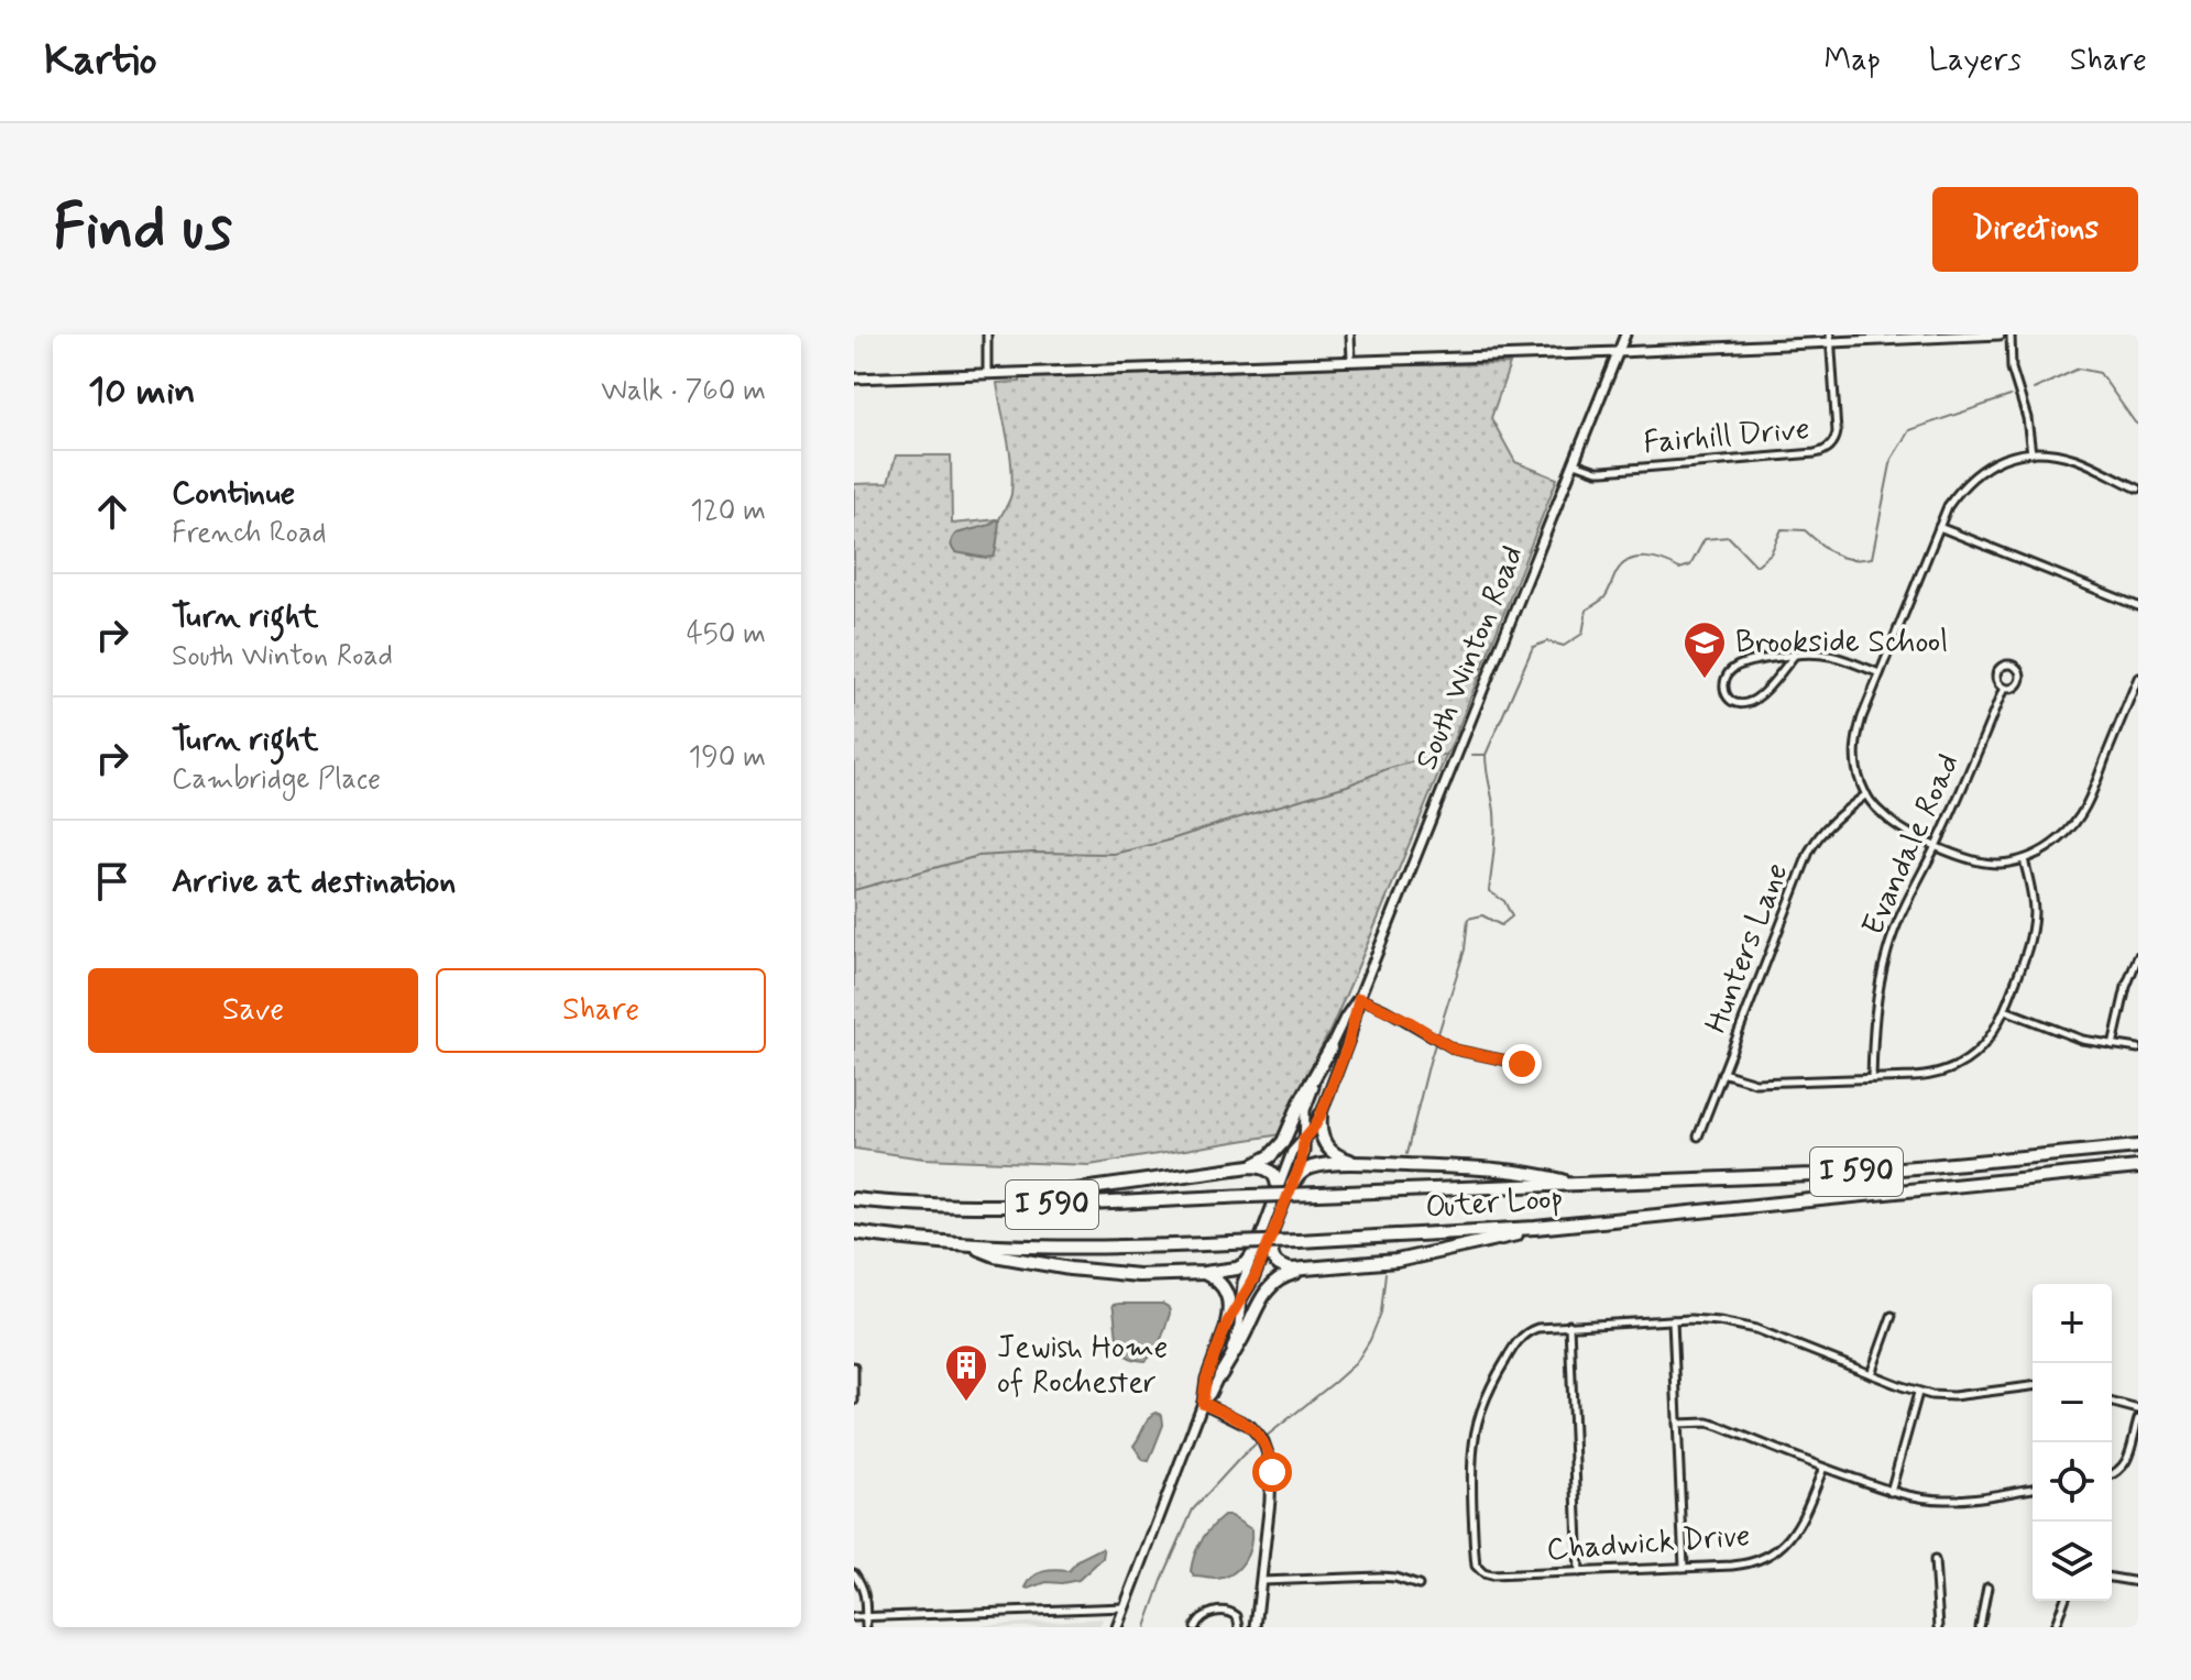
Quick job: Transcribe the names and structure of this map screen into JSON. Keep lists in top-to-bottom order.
{
  "streets": {
    "highway": ["I 590", "Outer Loop"],
    "main road": ["South Winton Road"],
    "street": [
      "Fairhill Drive",
      "Evandale Road",
      "Hunters Lane",
      "Chadwick Drive"
    ]
  },
  "crossings": [
    ["Fairhill Drive", "South Winton Road"]
  ],
  "places": {
    "school or university": ["Brookside School"],
    "building": ["Jewish Home of Rochester"]
  },
  "page": {
    "header": "Kartio",
    "nav": ["Map", "Layers", "Share"],
    "buttons": [
      "Directions",
      ["Save", "Share"]
    ],
    "title": "Find us",
    "heading": ["10 min", "Walk · 760 m"],
    "list": [
      ["Continue", "French Road", "120 m"],
      ["Turn right", "South Winton Road", "450 m"],
      ["Turn right", "Cambridge Place", "190 m"],
      "Arrive at destination"
    ],
    "map_buttons": ["+", "−"]
  }
}
